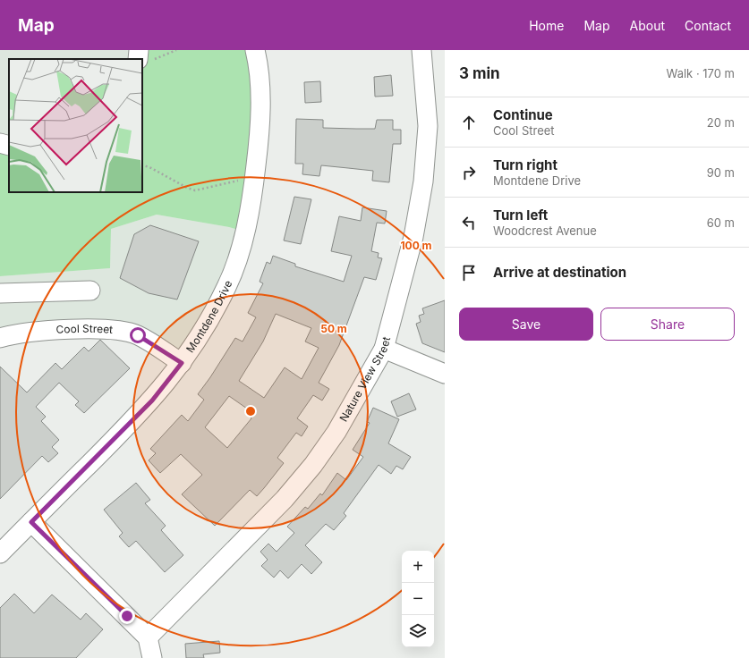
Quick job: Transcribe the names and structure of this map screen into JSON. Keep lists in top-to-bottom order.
{
  "streets": {
    "street": ["Montdene Drive", "Cool Street", "Nature View Street"]
  },
  "crossings": [
    ["Montdene Drive", "Cool Street"]
  ],
  "page": {
    "header": "Map",
    "nav": [
      "Home",
      "Map",
      "About",
      "Contact"
    ],
    "heading": ["3 min", "Walk · 170 m"],
    "list": [
      ["Continue", "Cool Street", "20 m"],
      ["Turn right", "Montdene Drive", "90 m"],
      ["Turn left", "Woodcrest Avenue", "60 m"],
      "Arrive at destination"
    ],
    "buttons": ["Save", "Share"],
    "map_buttons": ["+", "−"]
  },
  "rings": ["100 m", "50 m"]
}
